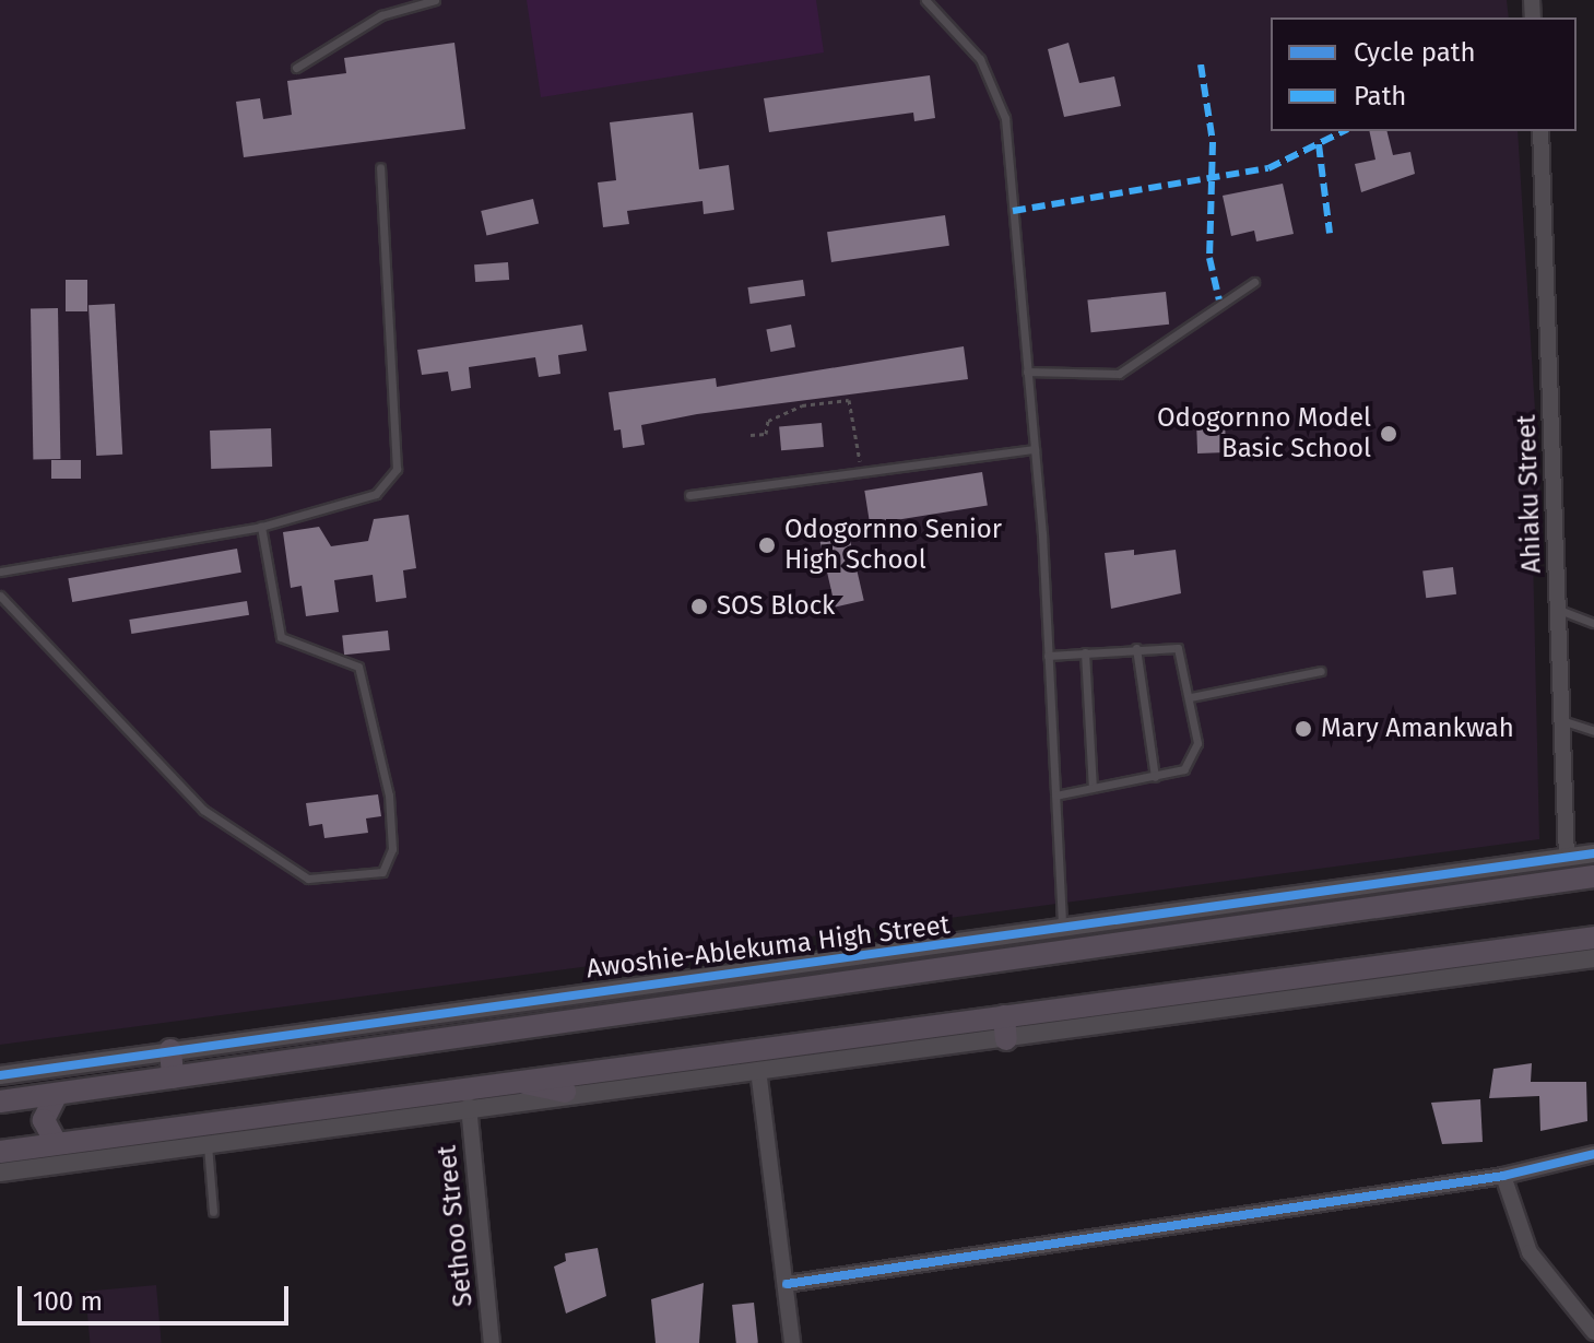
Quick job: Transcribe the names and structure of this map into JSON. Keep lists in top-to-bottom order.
{
  "streets": {
    "main road": ["Awoshie-Ablekuma High Street"],
    "street": ["Ahiaku Street", "Sethoo Street"]
  },
  "crossings": [
    ["Ahiaku Street", "Awoshie-Ablekuma High Street"]
  ],
  "places": [
    "Odogornno Model Basic School",
    "Odogornno Senior High School",
    "SOS Block",
    "Mary Amankwah"
  ],
  "legend": ["Cycle path", "Path"],
  "scale_bar": "100 m"
}
